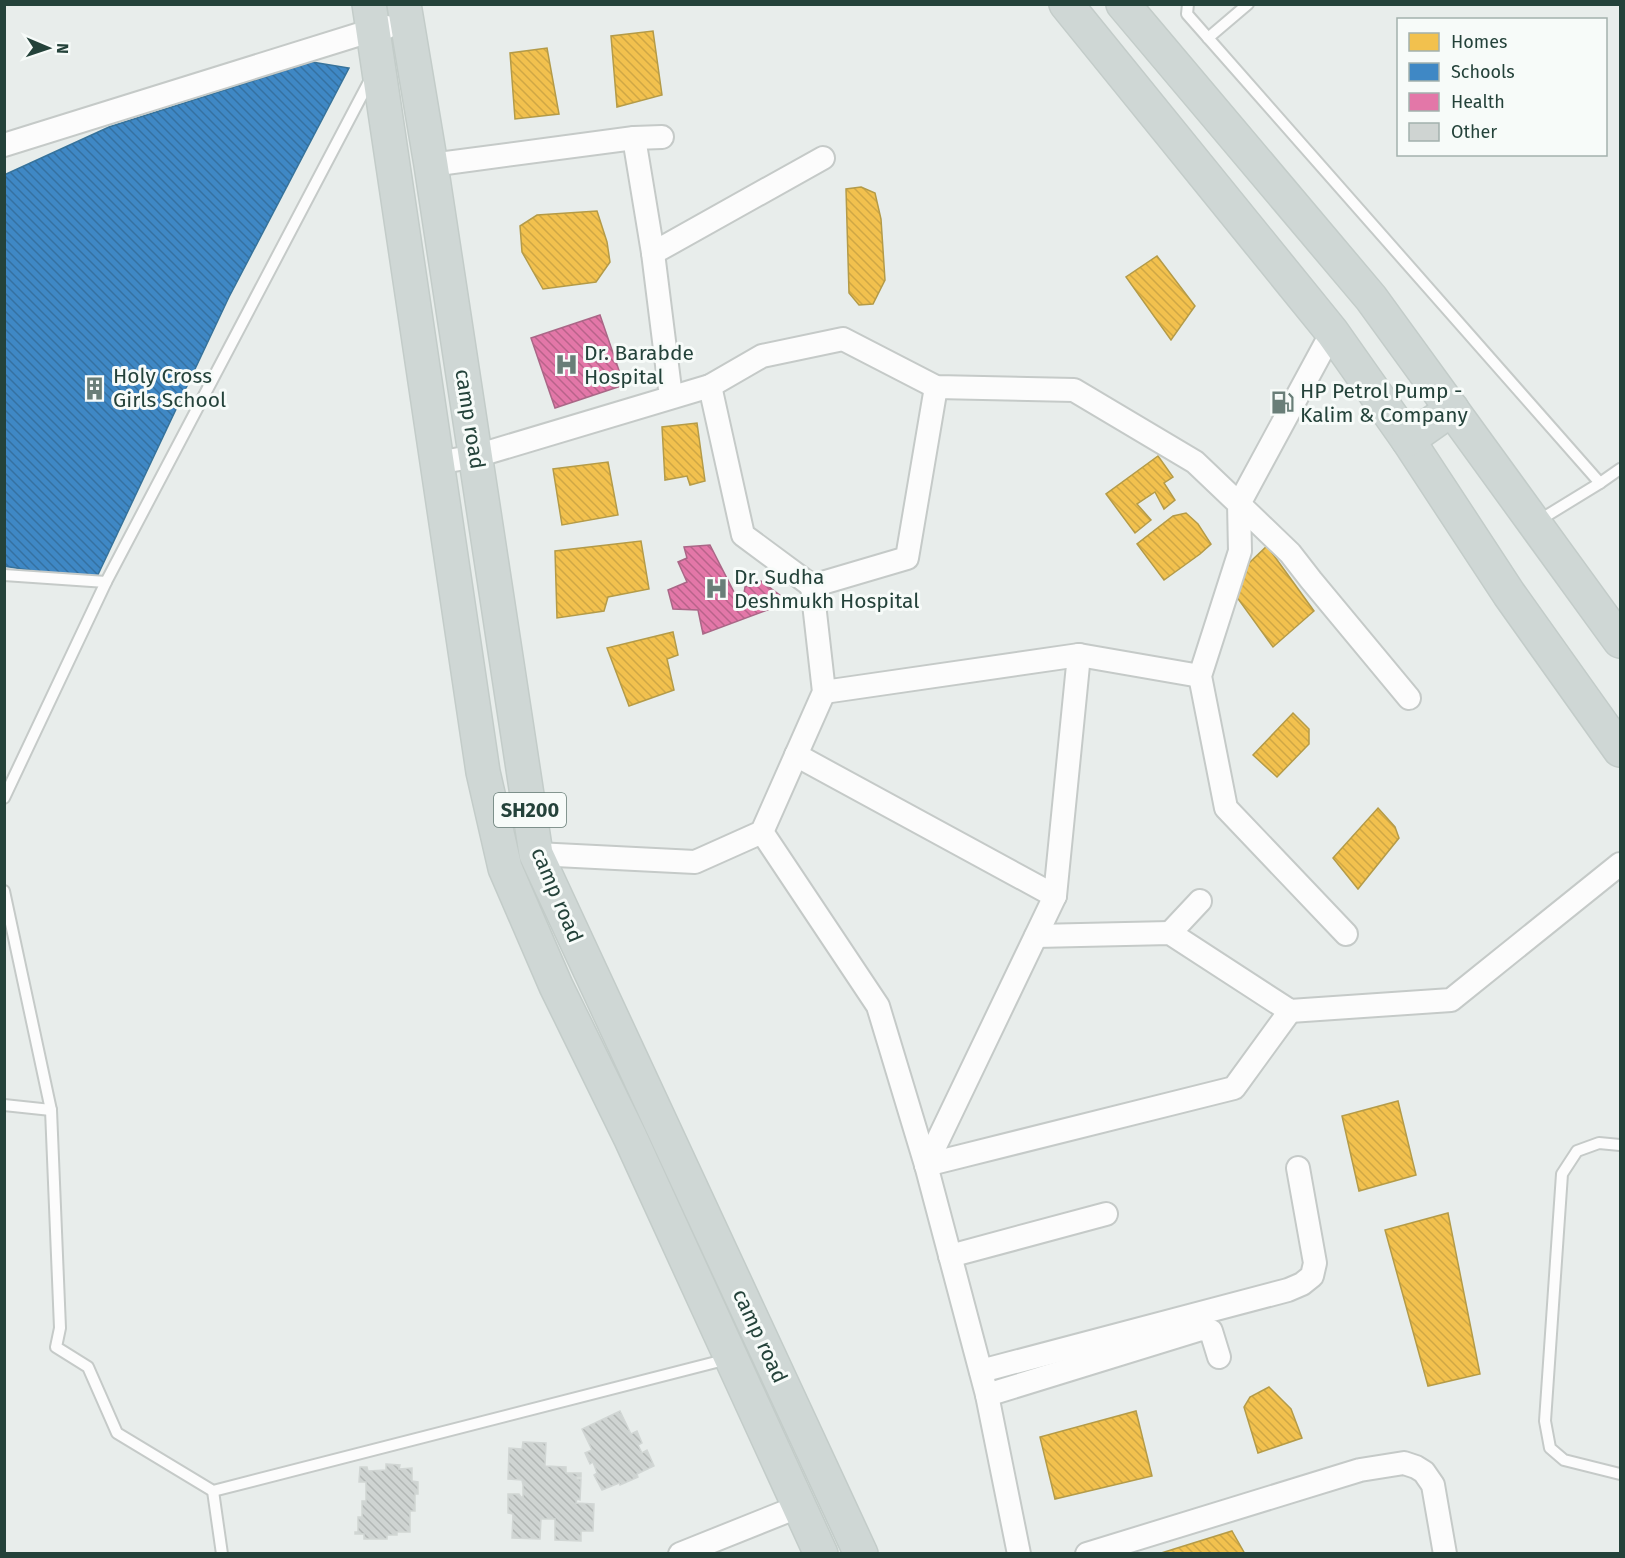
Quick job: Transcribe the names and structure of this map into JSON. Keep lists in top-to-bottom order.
{
  "streets": {
    "main road": ["camp road", "SH200"]
  },
  "places": {
    "hospital": ["Dr. Barabde Hospital", "Dr. Sudha Deshmukh Hospital"],
    "building": ["Holy Cross Girls School"],
    "fuel station": ["HP Petrol Pump - Kalim & Company"]
  },
  "legend": [
    "Homes",
    "Schools",
    "Health",
    "Other"
  ],
  "north": "right"
}
